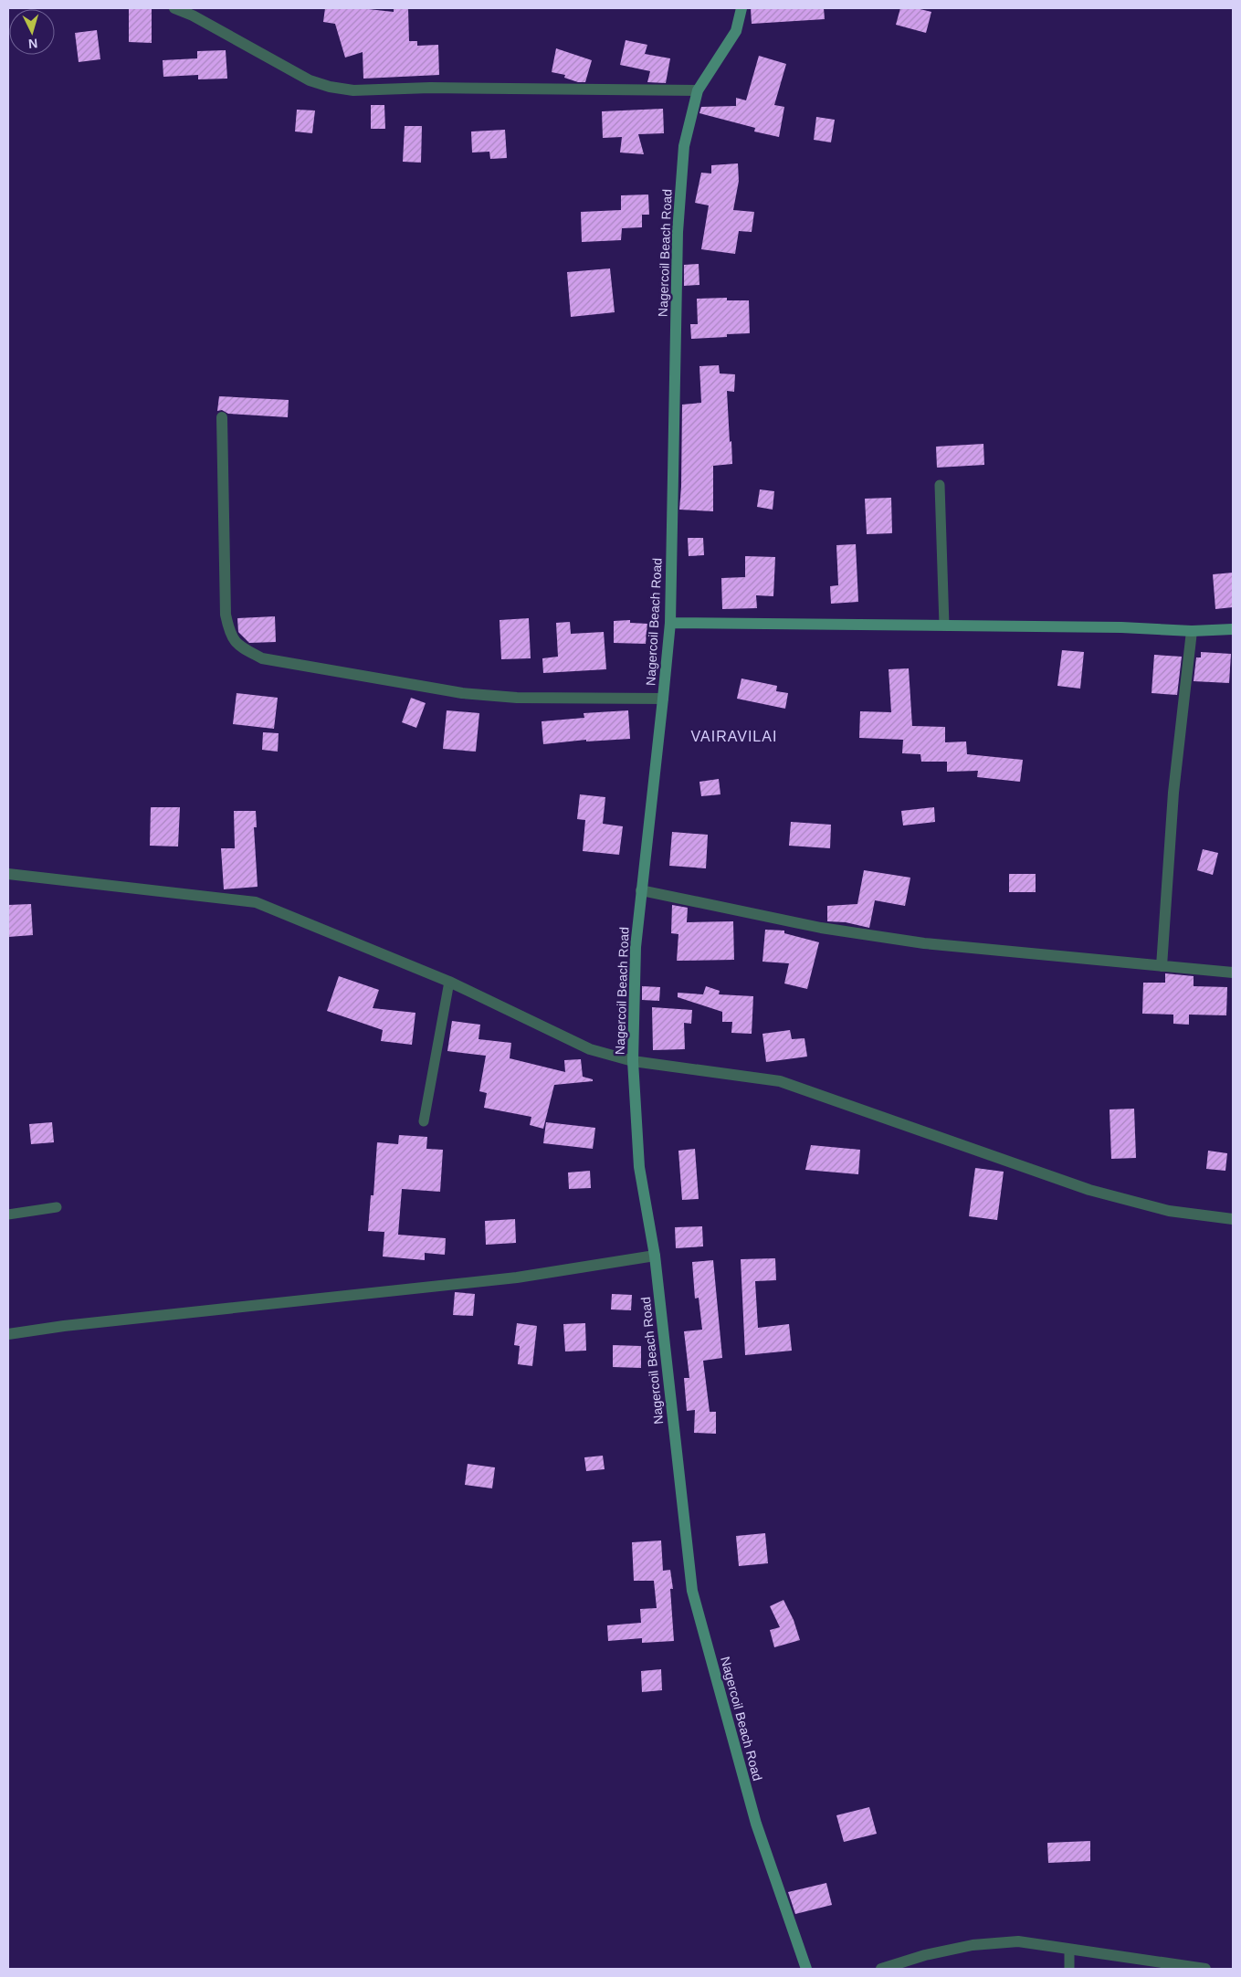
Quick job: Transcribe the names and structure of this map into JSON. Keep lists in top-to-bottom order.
{
  "streets": {
    "main road": ["Nagercoil Beach Road"]
  },
  "districts": ["VAIRAVILAI"],
  "north": "bottom"
}
